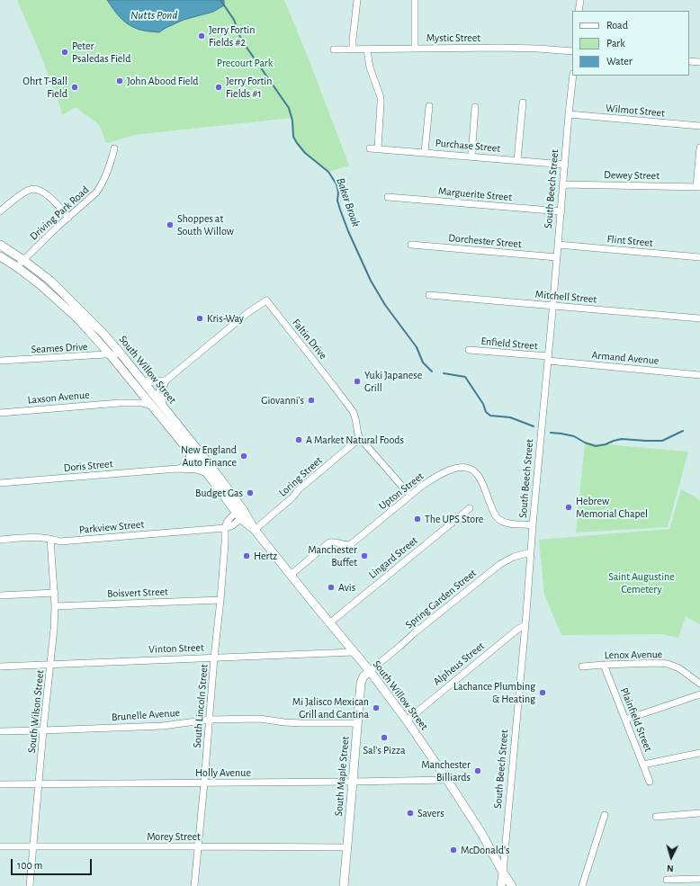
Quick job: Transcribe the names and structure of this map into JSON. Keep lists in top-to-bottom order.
{
  "streets": {
    "main road": ["South Beech Street", "South Willow Street", "South Maple Street"],
    "street": [
      "Mystic Street",
      "Wilmot Street",
      "Purchase Street",
      "Dewey Street",
      "Marguerite Street",
      "Driving Park Road",
      "Dorchester Street",
      "Flint Street",
      "Mitchell Street",
      "Faltin Drive",
      "Enfield Street",
      "Seames Drive",
      "Armand Avenue",
      "Laxson Avenue",
      "Doris Street",
      "Loring Street",
      "Upton Street",
      "Parkview Street",
      "Lingard Street",
      "Boisvert Street",
      "Spring Garden Street",
      "Vinton Street",
      "Lenox Avenue",
      "Alpheus Street",
      "South Lincoln Street",
      "South Wilson Street",
      "Brunelle Avenue",
      "Plainfield Street",
      "Holly Avenue",
      "Morey Street"
    ]
  },
  "crossings": [
    ["Wilmot Street", "South Beech Street"],
    ["Purchase Street", "South Beech Street"],
    ["Dewey Street", "South Beech Street"],
    ["South Beech Street", "Marguerite Street"],
    ["South Beech Street", "Dorchester Street"],
    ["South Beech Street", "Flint Street"],
    ["South Beech Street", "Mitchell Street"],
    ["South Beech Street", "Enfield Street"],
    ["South Beech Street", "Armand Avenue"],
    ["South Beech Street", "South Willow Street"],
    ["South Beech Street", "Upton Street"],
    ["South Beech Street", "Spring Garden Street"],
    ["South Beech Street", "Alpheus Street"],
    ["Driving Park Road", "South Willow Street"],
    ["Faltin Drive", "Loring Street"],
    ["Faltin Drive", "Upton Street"],
    ["Enfield Street", "Armand Avenue"],
    ["Seames Drive", "South Willow Street"],
    ["South Willow Street", "Laxson Avenue"],
    ["South Willow Street", "Doris Street"],
    ["South Willow Street", "Loring Street"],
    ["South Willow Street", "Upton Street"],
    ["South Willow Street", "Lingard Street"],
    ["South Willow Street", "Spring Garden Street"],
    ["South Willow Street", "Vinton Street"],
    ["South Willow Street", "Alpheus Street"],
    ["South Willow Street", "Holly Avenue"],
    ["South Willow Street", "South Maple Street"],
    ["Parkview Street", "South Lincoln Street"],
    ["Parkview Street", "South Wilson Street"],
    ["Boisvert Street", "South Lincoln Street"],
    ["Boisvert Street", "South Wilson Street"],
    ["Spring Garden Street", "South Maple Street"],
    ["Vinton Street", "South Lincoln Street"],
    ["Vinton Street", "South Wilson Street"],
    ["Lenox Avenue", "Plainfield Street"],
    ["South Lincoln Street", "Brunelle Avenue"],
    ["South Lincoln Street", "Holly Avenue"],
    ["South Lincoln Street", "Morey Street"],
    ["South Wilson Street", "Brunelle Avenue"],
    ["South Wilson Street", "Holly Avenue"],
    ["South Wilson Street", "Morey Street"],
    ["Brunelle Avenue", "South Maple Street"],
    ["Holly Avenue", "South Maple Street"],
    ["South Maple Street", "Morey Street"]
  ],
  "water": ["Nutts Pond", "Baker Brook"],
  "parks": ["Precourt Park", "Saint Augustine Cemetery"],
  "places": [
    "Jerry Fortin Fields #2",
    "Peter Psaledas Field",
    "John Abood Field",
    "Ohrt T-Ball Field",
    "Jerry Fortin Fields #1",
    "Shoppes at South Willow",
    "Kris-Way",
    "Yuki Japanese Grill",
    "Giovanni's",
    "A Market Natural Foods",
    "New England Auto Finance",
    "Budget Gas",
    "Hebrew Memorial Chapel",
    "The UPS Store",
    "Hertz",
    "Manchester Buffet",
    "Avis",
    "Lachance Plumbing & Heating",
    "Mi Jalisco Mexican Grill and Cantina",
    "Sal's Pizza",
    "Manchester Billiards",
    "Savers",
    "McDonald's"
  ],
  "legend": ["Road", "Park", "Water"],
  "scale_bar": "100 m",
  "north": "bottom"
}
